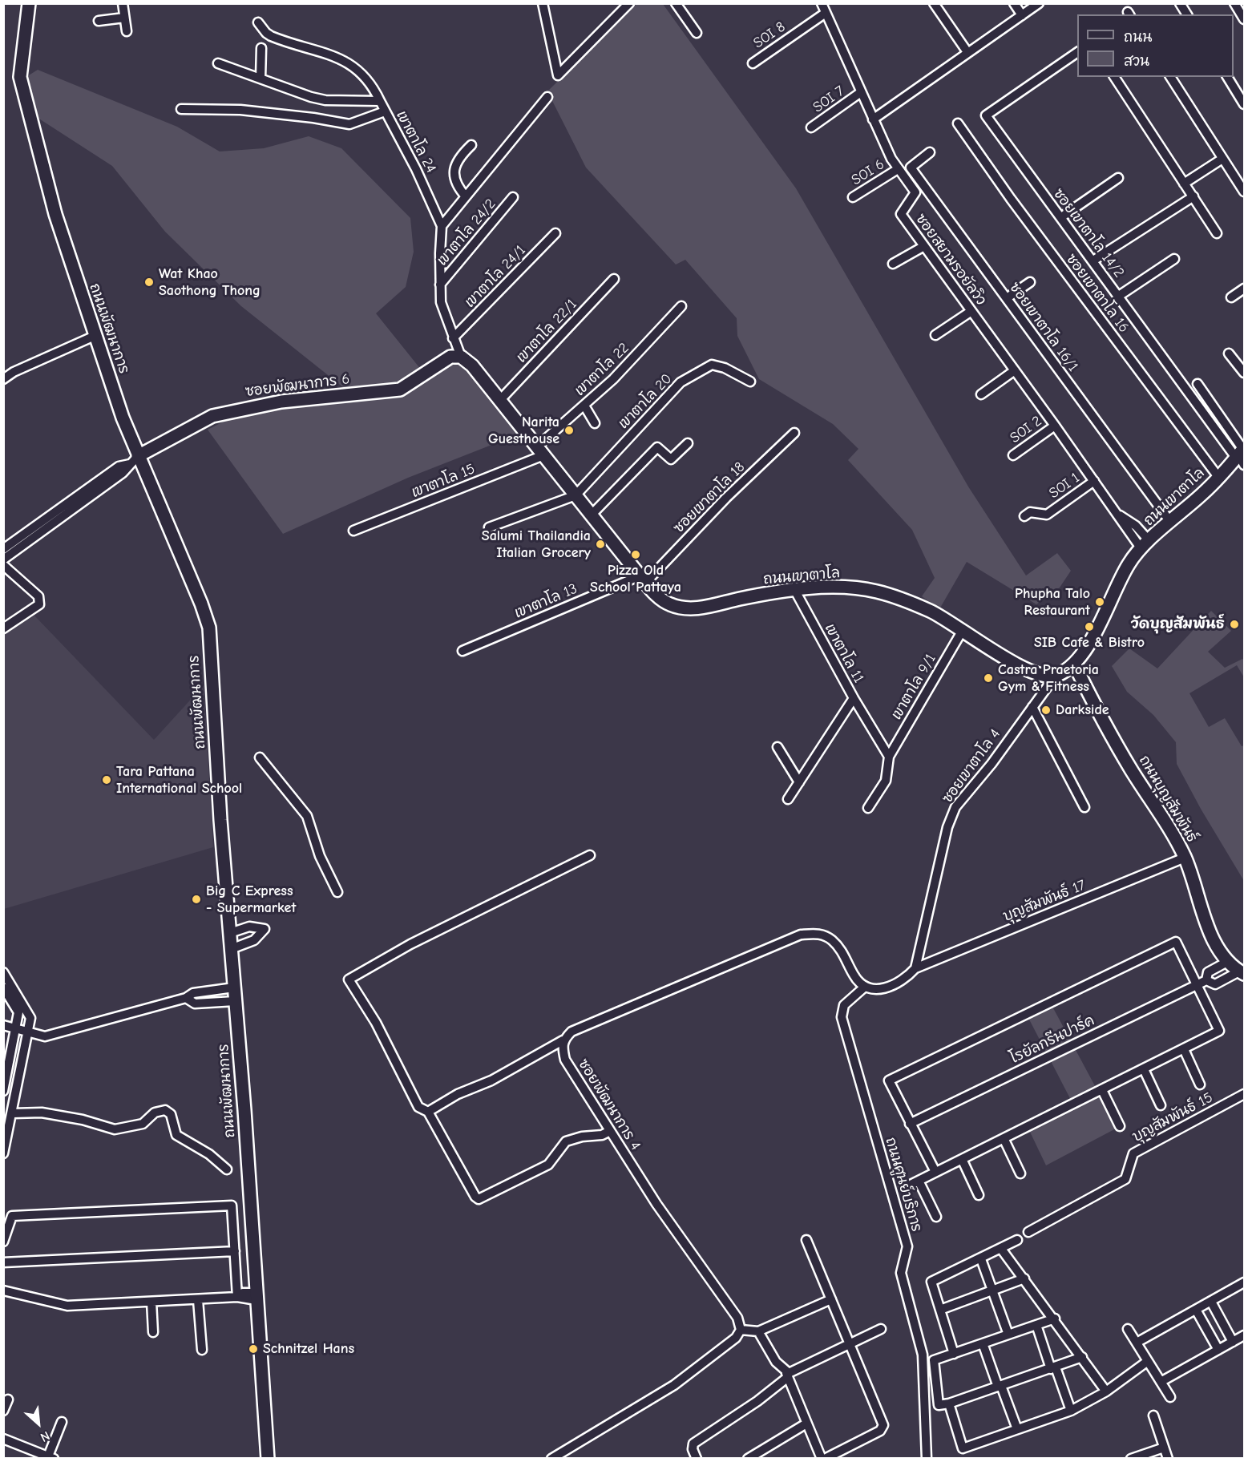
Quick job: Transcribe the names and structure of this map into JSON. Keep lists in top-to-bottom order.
{
  "streets": {
    "street": [
      "SOI 8",
      "SOI 7",
      "เขาตาโล 24",
      "SOI 6",
      "เขาตาโล 24/2",
      "ซอยเขาตาโล 14/2",
      "ซอยสยามรอยัลวิว",
      "เขาตาโล 24/1",
      "ซอยเขาตาโล 16",
      "ซอยเขาตาโล 16/1",
      "ถนนพัฒนาการ",
      "เขาตาโล 22/1",
      "เขาตาโล 22",
      "ซอยพัฒนาการ 6",
      "เขาตาโล 20",
      "SOI 2",
      "เขาตาโล 15",
      "SOI 1",
      "ถนนเขาตาโล",
      "ซอยเขาตาโล 18",
      "เขาตาโล 13",
      "เขาตาโล 11",
      "เขาตาโล 9/1",
      "ซอยเขาตาโล 4",
      "ถนนบุญสัมพันธ์",
      "บุญสัมพันธ์ 17",
      "โรยัลกรีนปาร์ค",
      "ซอยพัฒนาการ 4",
      "บุญสัมพันธ์ 15",
      "ถนนศูนย์บริการ"
    ]
  },
  "crossings": [
    ["SOI 8", "ซอยสยามรอยัลวิว"],
    ["SOI 7", "ซอยสยามรอยัลวิว"],
    ["เขาตาโล 24", "เขาตาโล 24/2"],
    ["เขาตาโล 24", "เขาตาโล 24/1"],
    ["เขาตาโล 24", "ซอยพัฒนาการ 6"],
    ["เขาตาโล 24", "ถนนเขาตาโล"],
    ["SOI 6", "ซอยสยามรอยัลวิว"],
    ["ซอยเขาตาโล 14/2", "ถนนเขาตาโล"],
    ["ซอยสยามรอยัลวิว", "SOI 2"],
    ["ซอยสยามรอยัลวิว", "SOI 1"],
    ["ซอยสยามรอยัลวิว", "ถนนเขาตาโล"],
    ["ซอยเขาตาโล 16", "ถนนเขาตาโล"],
    ["ซอยเขาตาโล 16/1", "ถนนเขาตาโล"],
    ["ถนนพัฒนาการ", "ซอยพัฒนาการ 6"],
    ["เขาตาโล 22/1", "ถนนเขาตาโล"],
    ["เขาตาโล 22", "เขาตาโล 15"],
    ["เขาตาโล 22", "ถนนเขาตาโล"],
    ["ซอยพัฒนาการ 6", "ถนนเขาตาโล"],
    ["เขาตาโล 20", "ถนนเขาตาโล"],
    ["เขาตาโล 15", "ถนนเขาตาโล"],
    ["ถนนเขาตาโล", "ซอยเขาตาโล 18"],
    ["ถนนเขาตาโล", "เขาตาโล 13"],
    ["ถนนเขาตาโล", "เขาตาโล 11"],
    ["ถนนเขาตาโล", "เขาตาโล 9/1"],
    ["ถนนเขาตาโล", "ซอยเขาตาโล 4"],
    ["ถนนเขาตาโล", "ถนนบุญสัมพันธ์"],
    ["ซอยเขาตาโล 18", "เขาตาโล 13"],
    ["ซอยเขาตาโล 4", "บุญสัมพันธ์ 17"],
    ["ถนนบุญสัมพันธ์", "บุญสัมพันธ์ 17"],
    ["ถนนบุญสัมพันธ์", "โรยัลกรีนปาร์ค"]
  ],
  "places": [
    "Wat Khao Saothong Thong",
    "Narita Guesthouse",
    "Salumi Thailandia Italian Grocery",
    "Pizza Old School Pattaya",
    "Phupha Talo Restaurant",
    "วัดบุญสัมพันธ์",
    "SIB Cafe & Bistro",
    "Castra Praetoria Gym & Fitness",
    "Darkside",
    "Tara Pattana International School",
    "Big C Express - Supermarket",
    "Schnitzel Hans"
  ],
  "legend": ["ถนน", "สวน"],
  "north": "bottom right"
}
